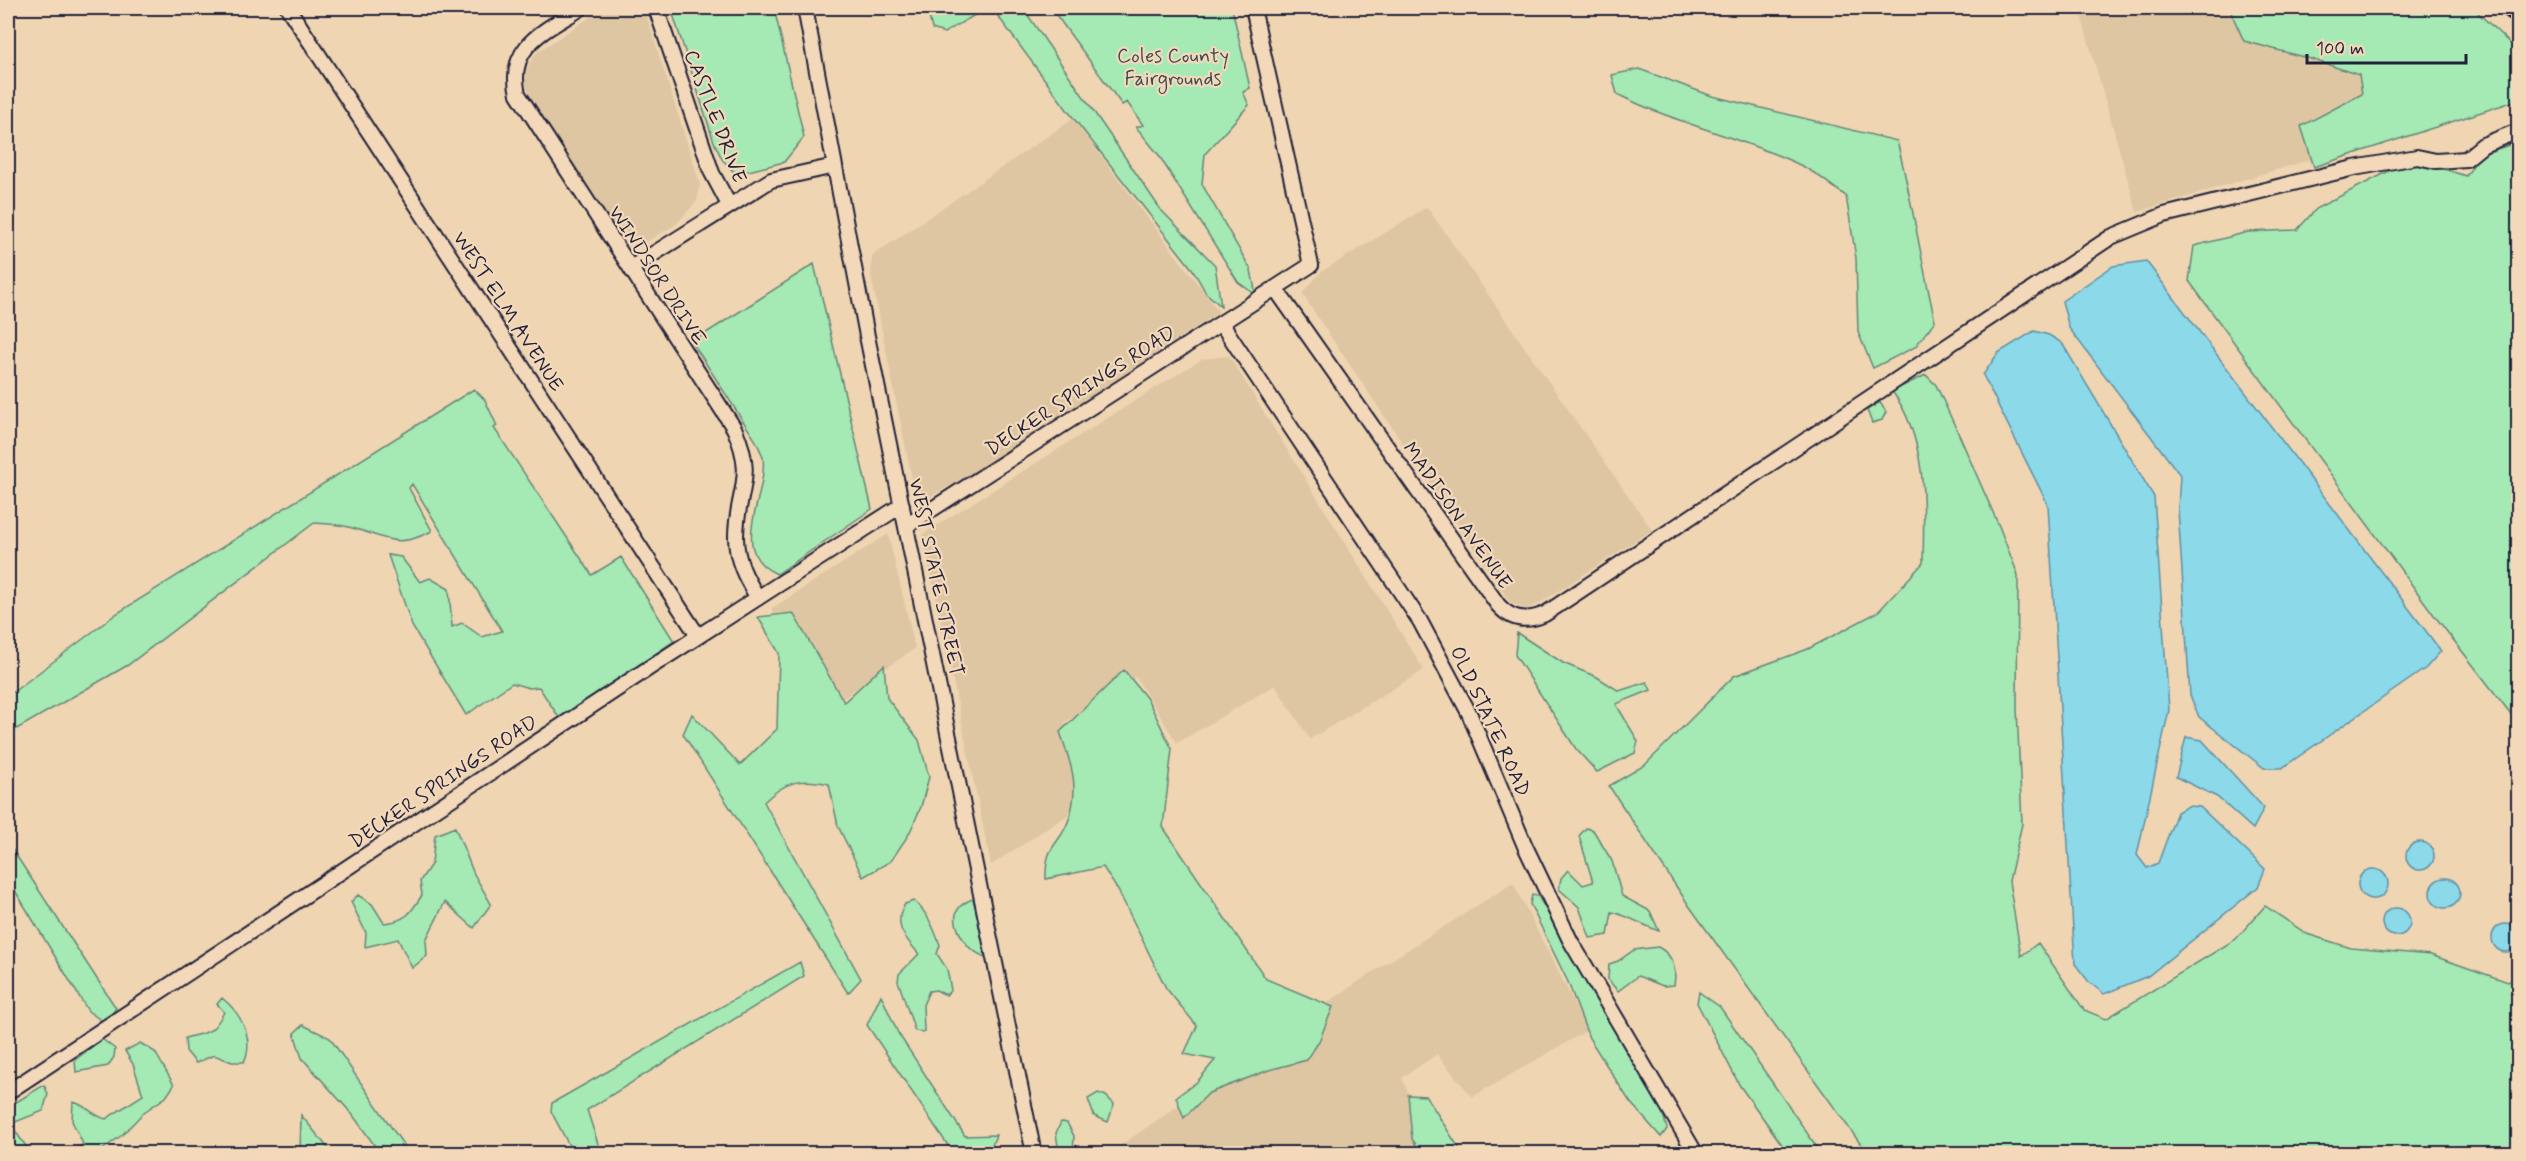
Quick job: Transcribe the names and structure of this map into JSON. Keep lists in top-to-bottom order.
{
  "streets": {
    "street": [
      "CASTLE DRIVE",
      "WINDSOR DRIVE",
      "WEST ELM AVENUE",
      "DECKER SPRINGS ROAD",
      "MADISON AVENUE",
      "WEST STATE STREET",
      "OLD STATE ROAD"
    ]
  },
  "crossings": [
    ["WINDSOR DRIVE", "DECKER SPRINGS ROAD"],
    ["WEST ELM AVENUE", "DECKER SPRINGS ROAD"],
    ["DECKER SPRINGS ROAD", "MADISON AVENUE"],
    ["DECKER SPRINGS ROAD", "WEST STATE STREET"],
    ["DECKER SPRINGS ROAD", "OLD STATE ROAD"]
  ],
  "parks": ["Coles County Fairgrounds"],
  "scale_bar": "100 m"
}
